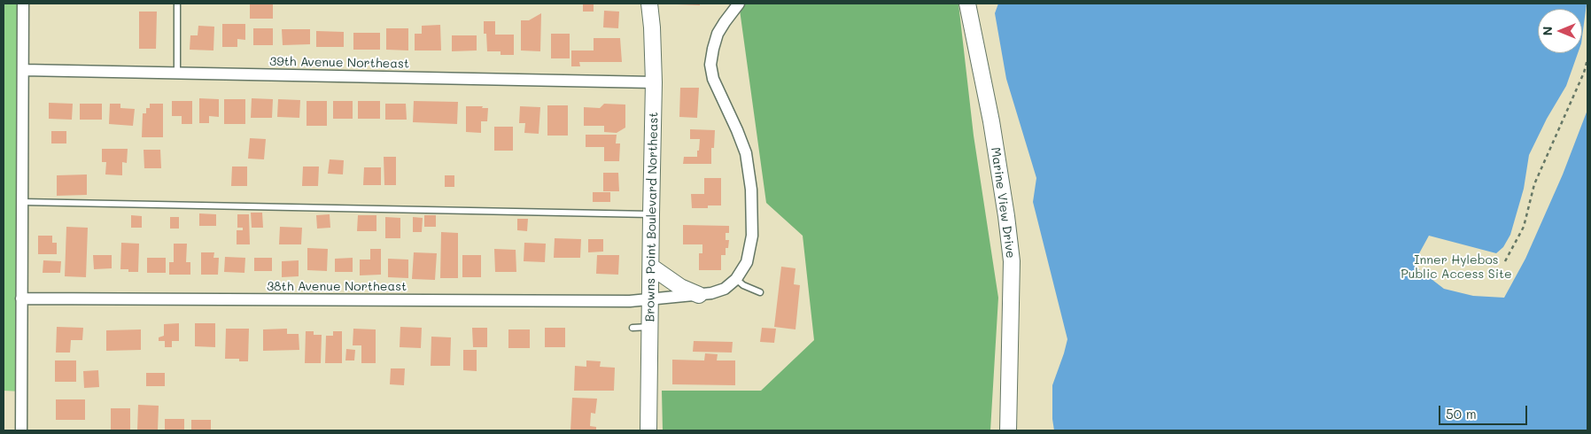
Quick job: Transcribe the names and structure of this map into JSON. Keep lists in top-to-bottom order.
{
  "streets": {
    "street": [
      "39th Avenue Northeast",
      "Marine View Drive",
      "Browns Point Boulevard Northeast",
      "38th Avenue Northeast"
    ]
  },
  "crossings": [
    ["39th Avenue Northeast", "Browns Point Boulevard Northeast"],
    ["Browns Point Boulevard Northeast", "38th Avenue Northeast"]
  ],
  "parks": ["Inner Hylebos Public Access Site"],
  "scale_bar": "50 m",
  "north": "left"
}
